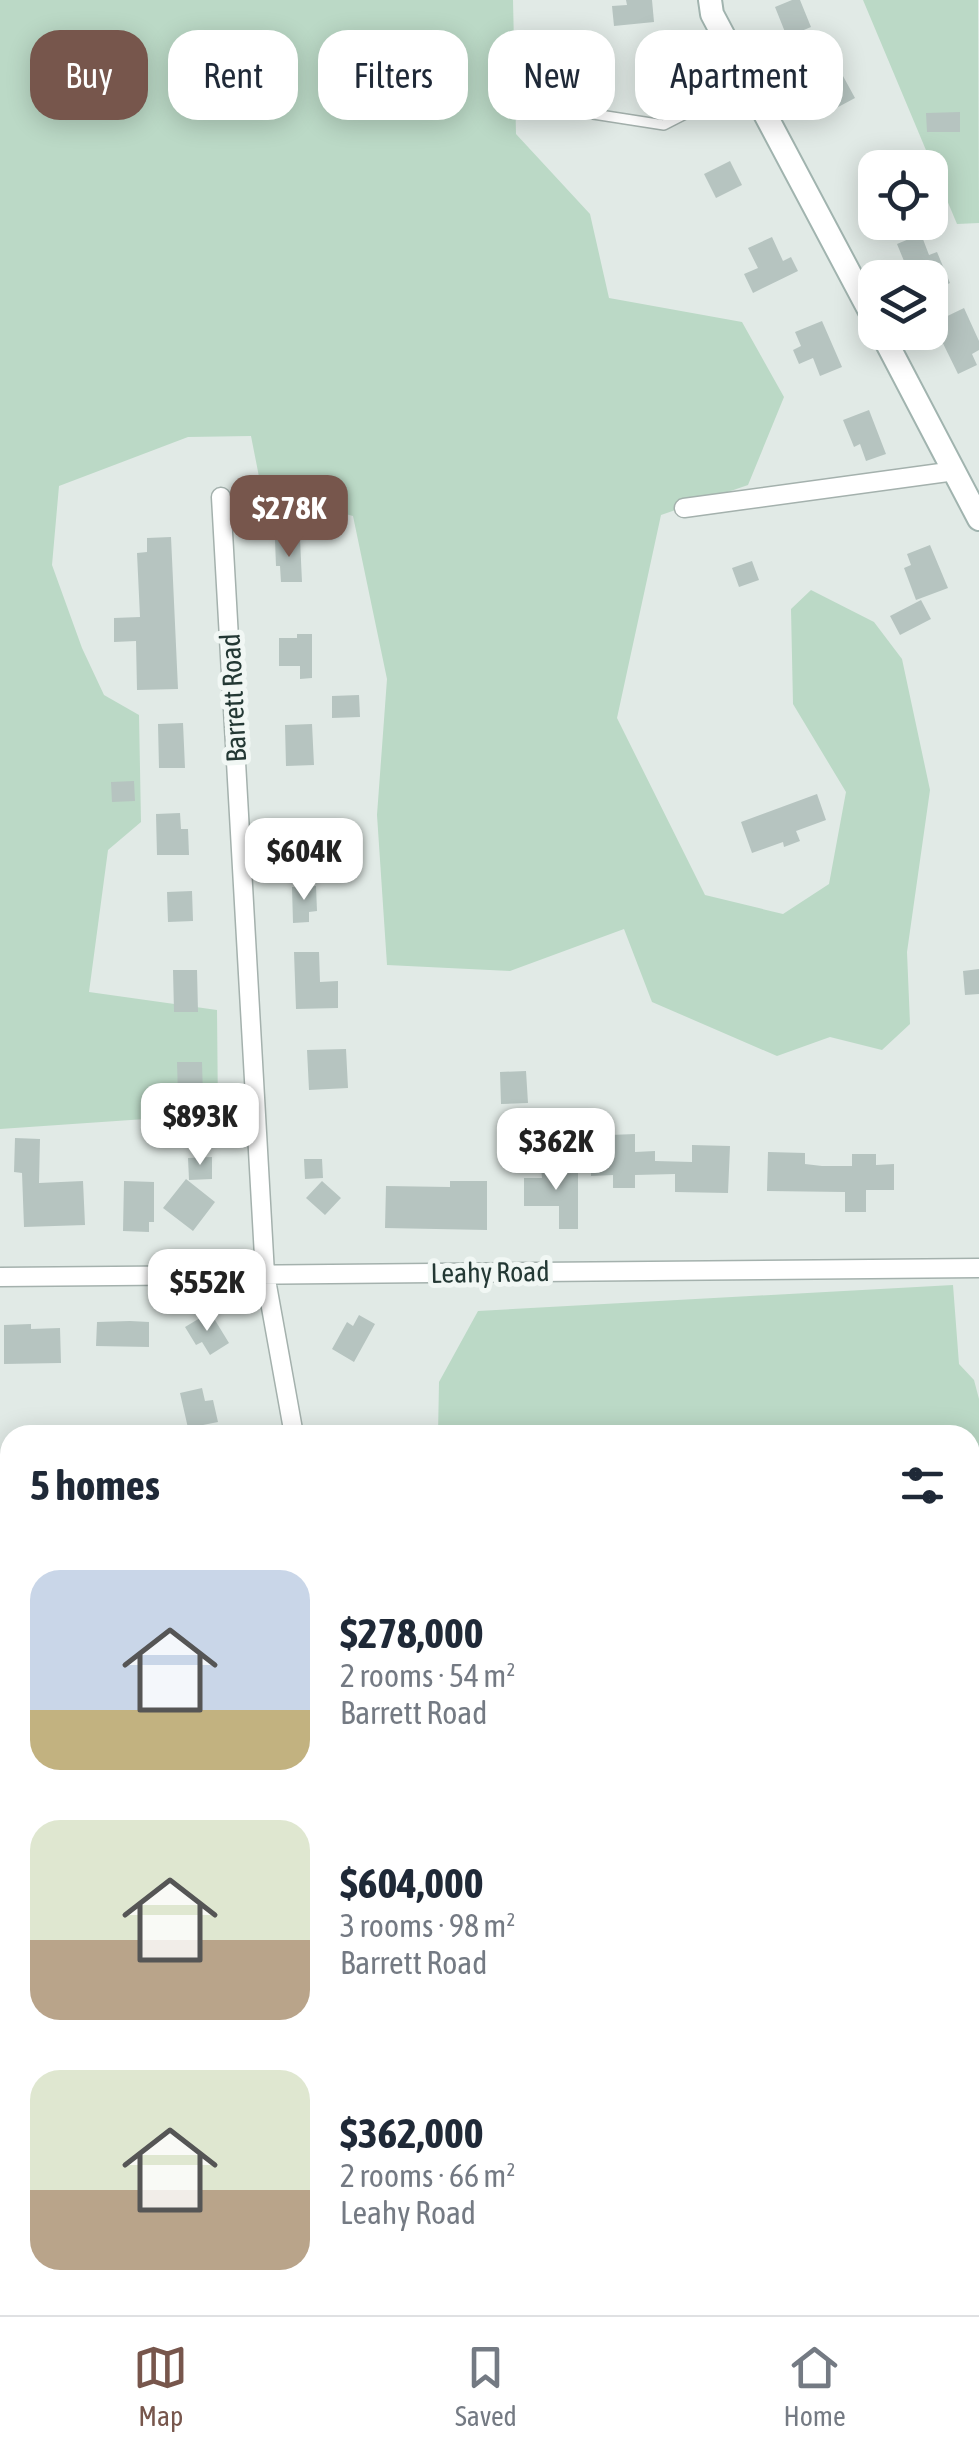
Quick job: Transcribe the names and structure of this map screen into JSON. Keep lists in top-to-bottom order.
{
  "streets": {
    "street": ["Barrett Road", "Leahy Road"]
  },
  "crossings": [
    ["Barrett Road", "Leahy Road"]
  ],
  "page": {
    "chip": [
      "Buy",
      "Rent",
      "Filters",
      "New",
      "Apartment"
    ],
    "price": [
      "$278K",
      "$604K",
      "$893K",
      "$362K",
      "$552K"
    ],
    "heading": "5 homes",
    "list": [
      {
        "name": "$278,000",
        "note": "2 rooms · 54 m² · Barrett Road"
      },
      {
        "name": "$604,000",
        "note": "3 rooms · 98 m² · Barrett Road"
      },
      {
        "name": "$362,000",
        "note": "2 rooms · 66 m² · Leahy Road"
      }
    ],
    "tabs": ["Map", "Saved", "Home"]
  }
}
